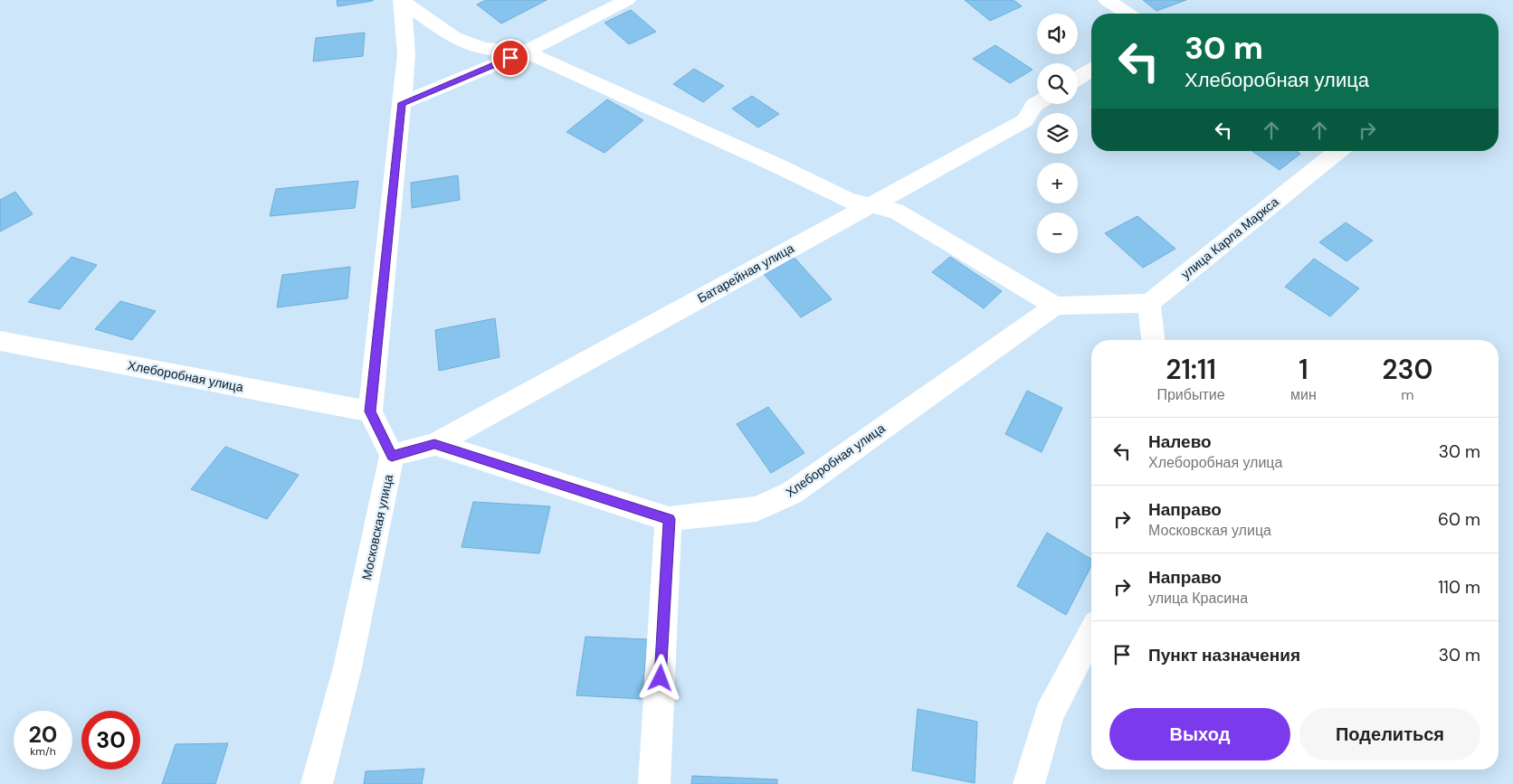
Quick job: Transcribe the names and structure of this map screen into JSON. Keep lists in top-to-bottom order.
{
  "streets": {
    "street": [
      "улица Карла Маркса",
      "Батарейная улица",
      "Хлеборобная улица",
      "Московская улица"
    ]
  },
  "crossings": [
    ["Батарейная улица", "Хлеборобная улица"]
  ],
  "page": {
    "map_buttons": ["+", "−"],
    "turn": ["30 m", "Хлеборобная улица"],
    "eta": [
      "21:11",
      "Прибытие",
      "1",
      "мин",
      "230",
      "m"
    ],
    "list": [
      {
        "name": "Налево",
        "note": "Хлеборобная улица",
        "value": "30 m"
      },
      {
        "name": "Направо",
        "note": "Московская улица",
        "value": "60 m"
      },
      {
        "name": "Направо",
        "note": "улица Красина",
        "value": "110 m"
      },
      {
        "name": "Пункт назначения",
        "value": "30 m"
      }
    ],
    "buttons": ["Выход", "Поделиться"],
    "speed": "20 km/h",
    "limit": "30"
  }
}
